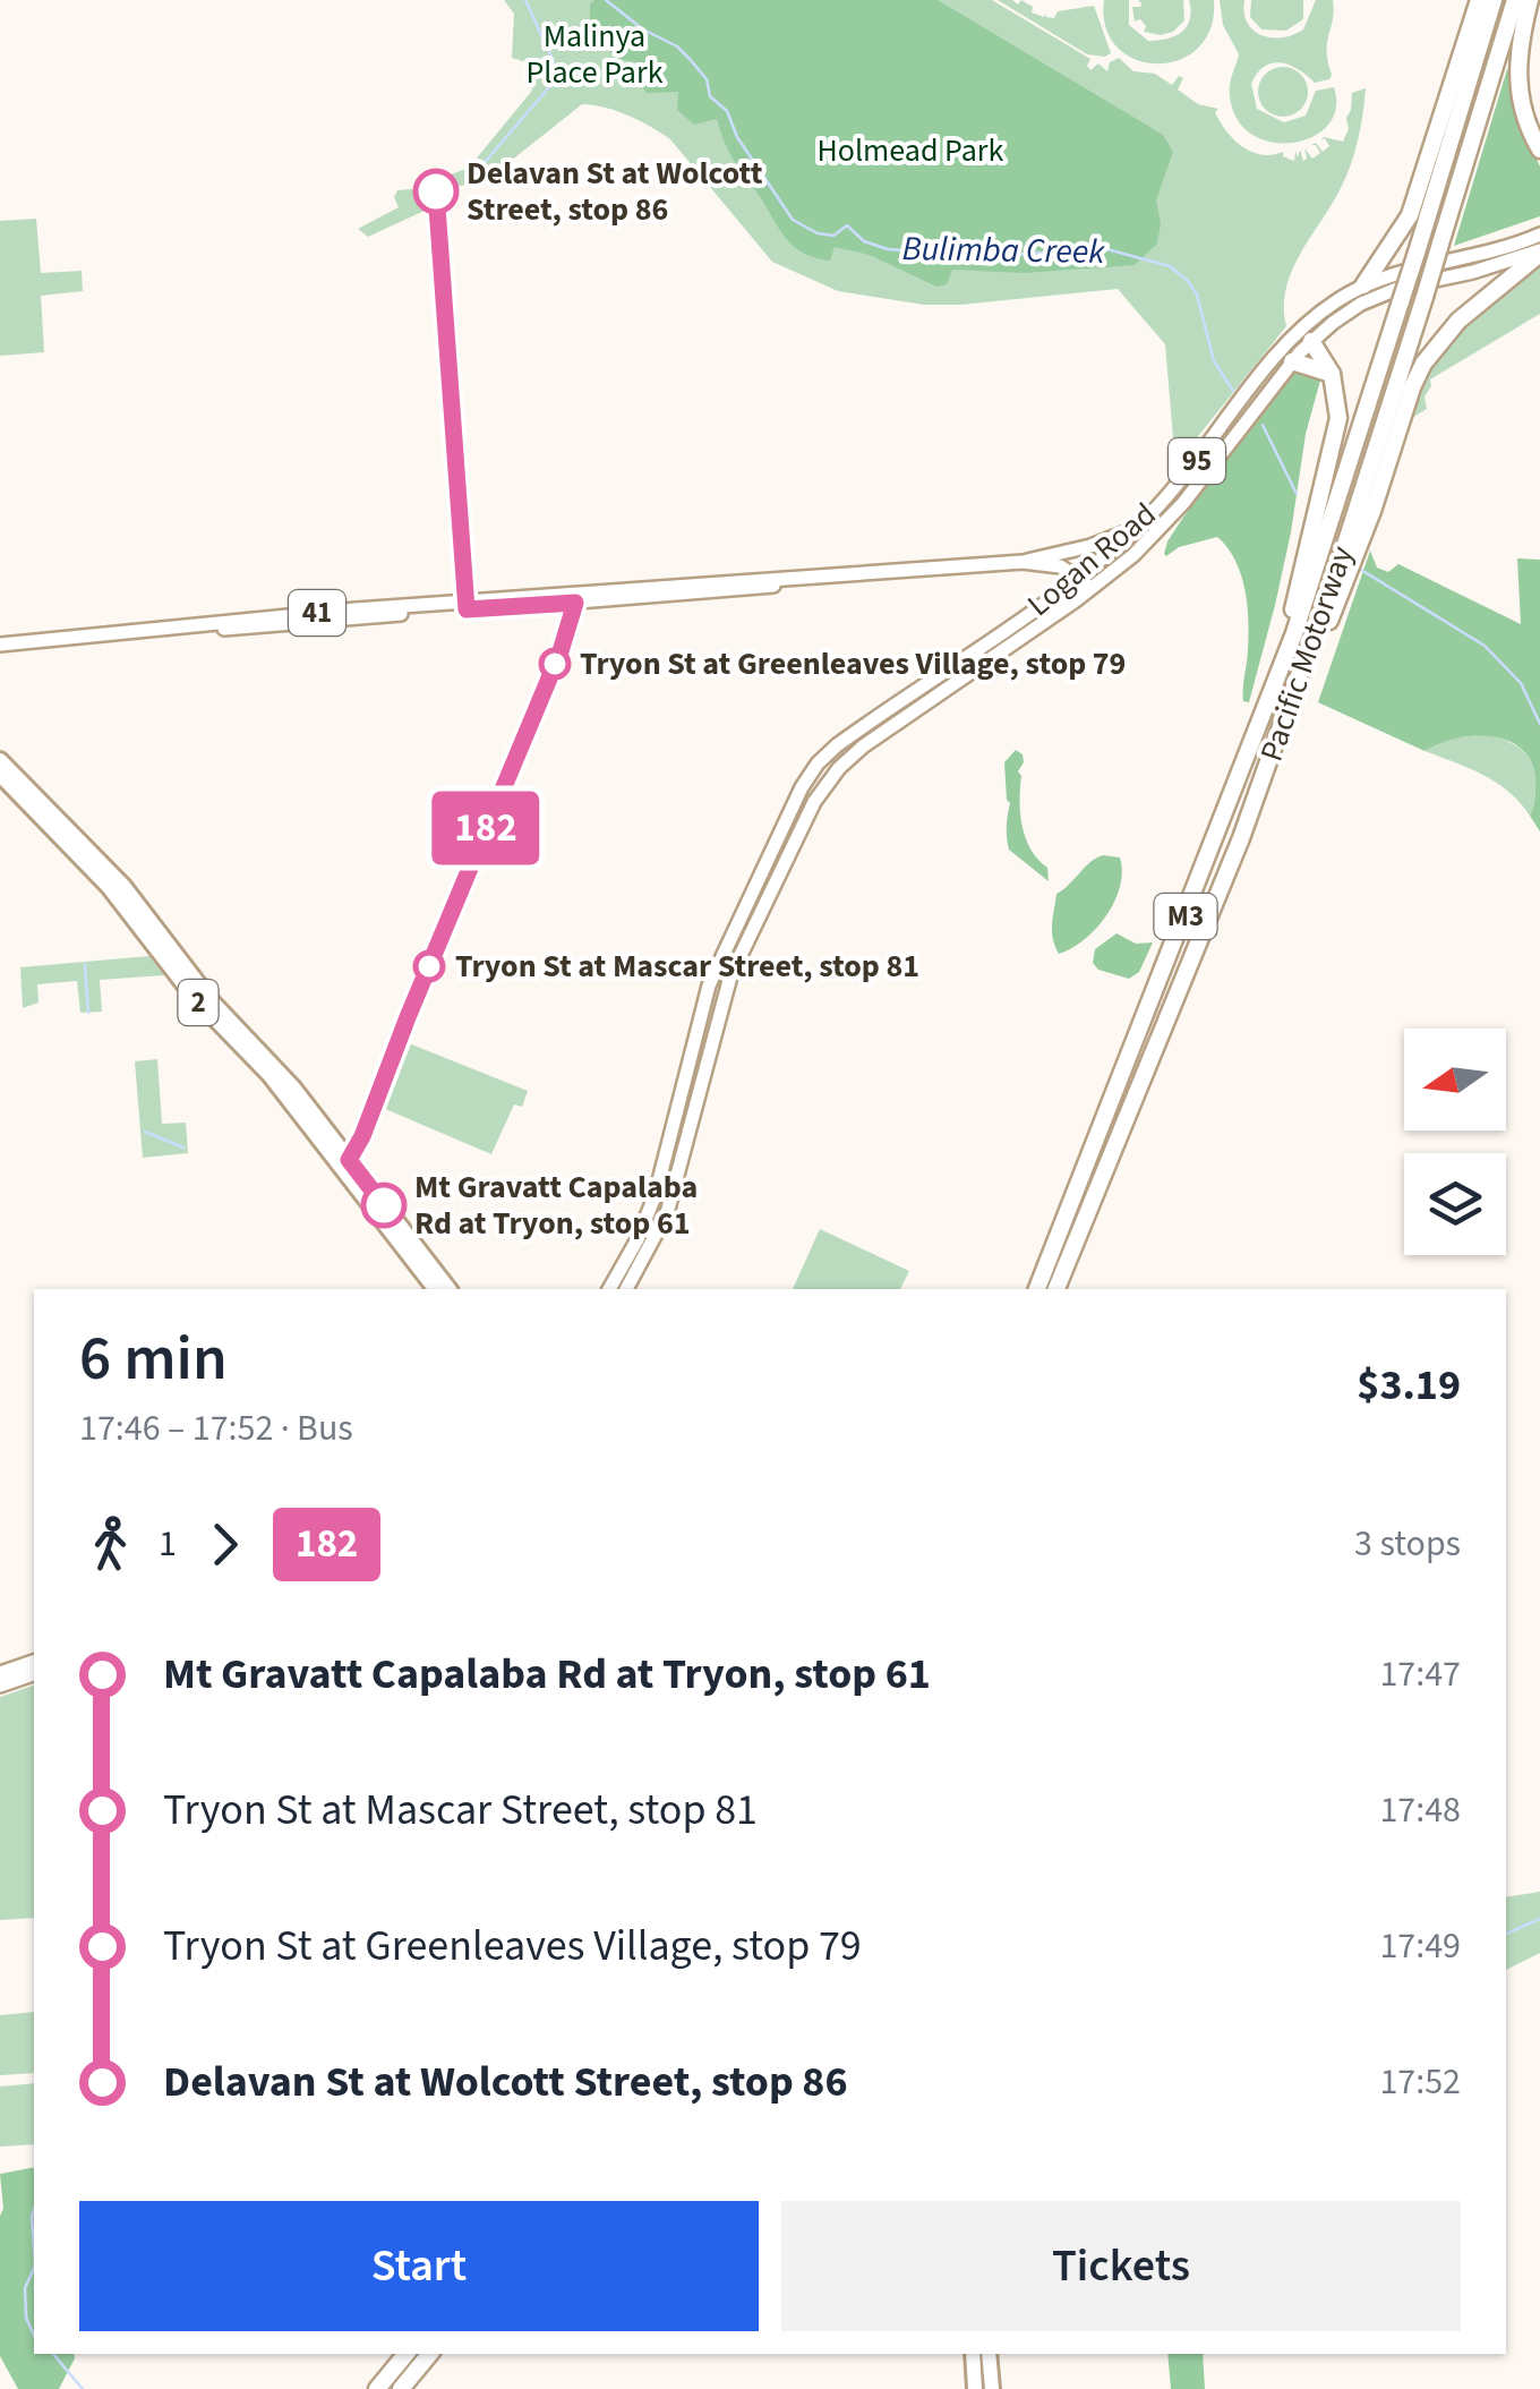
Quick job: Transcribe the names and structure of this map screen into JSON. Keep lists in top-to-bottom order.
{
  "streets": {
    "highway": ["Pacific Motorway", "M3", "2"],
    "main road": ["95", "Logan Road", "41"]
  },
  "crossings": [
    ["Logan Road", "41"]
  ],
  "water": ["Bulimba Creek"],
  "parks": ["Malinya Place Park", "Holmead Park"],
  "places": [
    "Delavan St at Wolcott Street, stop 86",
    "Tryon St at Greenleaves Village, stop 79",
    "Tryon St at Mascar Street, stop 81",
    "Mt Gravatt Capalaba Rd at Tryon, stop 61"
  ],
  "lines": ["bus line 182"],
  "north": "left",
  "page": {
    "on_map": "182",
    "heading": ["6 min", "17:46 – 17:52 · Bus", "$3.19"],
    "legs": ["1", "182", "3 stops"],
    "list": [
      {
        "name": "Mt Gravatt Capalaba Rd at Tryon, stop 61",
        "value": "17:47"
      },
      {
        "name": "Tryon St at Mascar Street, stop 81",
        "value": "17:48"
      },
      {
        "name": "Tryon St at Greenleaves Village, stop 79",
        "value": "17:49"
      },
      {
        "name": "Delavan St at Wolcott Street, stop 86",
        "value": "17:52"
      }
    ],
    "buttons": ["Start", "Tickets"]
  }
}
